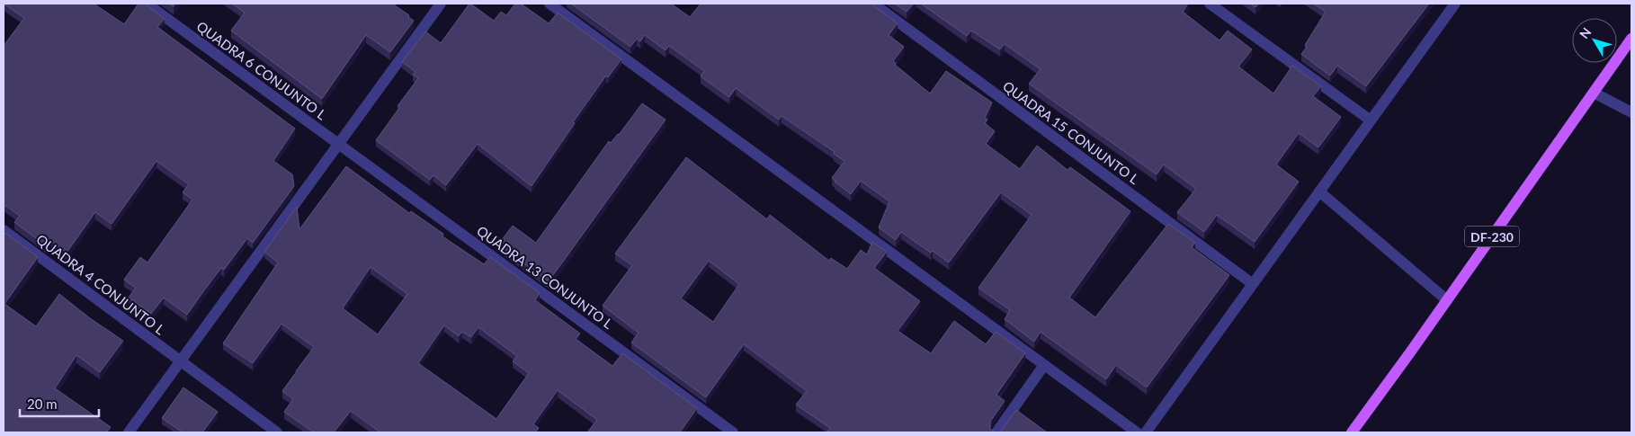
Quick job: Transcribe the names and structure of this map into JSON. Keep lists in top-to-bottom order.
{
  "streets": {
    "main road": ["DF-230"],
    "street": [
      "QUADRA 6 CONJUNTO L",
      "QUADRA 15 CONJUNTO L",
      "QUADRA 13 CONJUNTO L",
      "QUADRA 4 CONJUNTO L"
    ]
  },
  "crossings": [
    ["QUADRA 6 CONJUNTO L", "QUADRA 13 CONJUNTO L"]
  ],
  "scale_bar": "20 m",
  "north": "top left"
}
